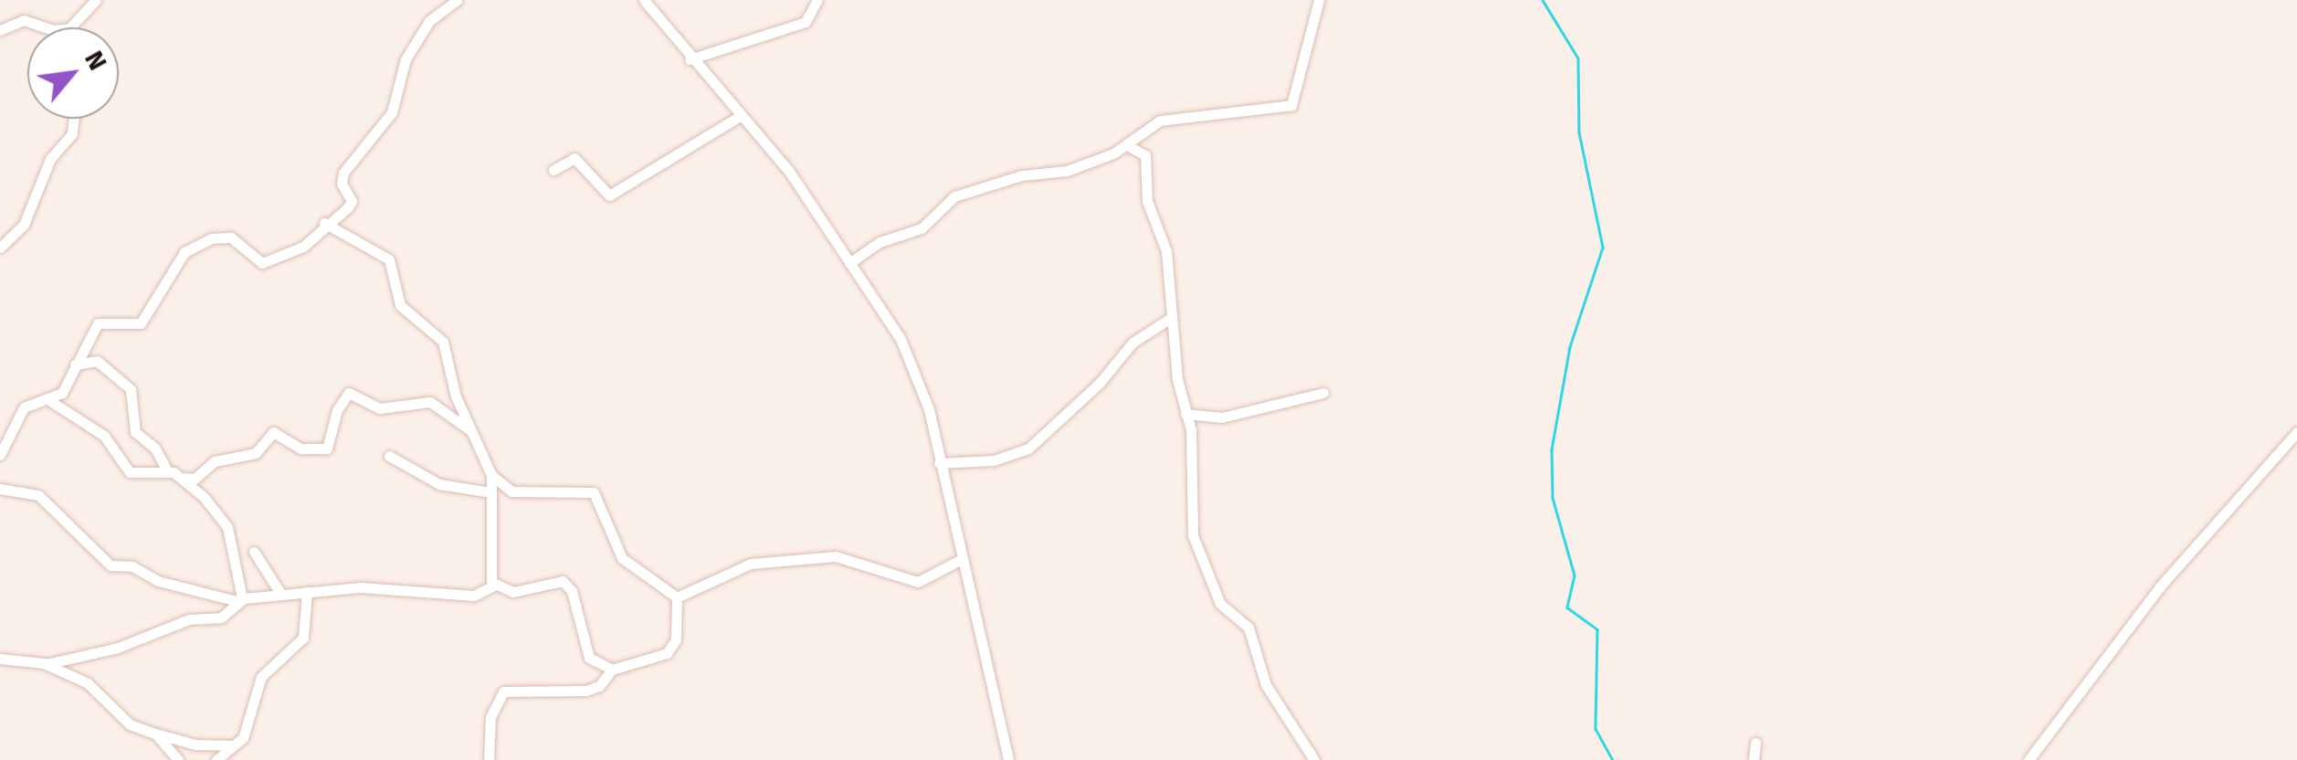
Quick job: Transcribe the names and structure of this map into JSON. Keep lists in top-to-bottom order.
{
  "north": "top right"
}
